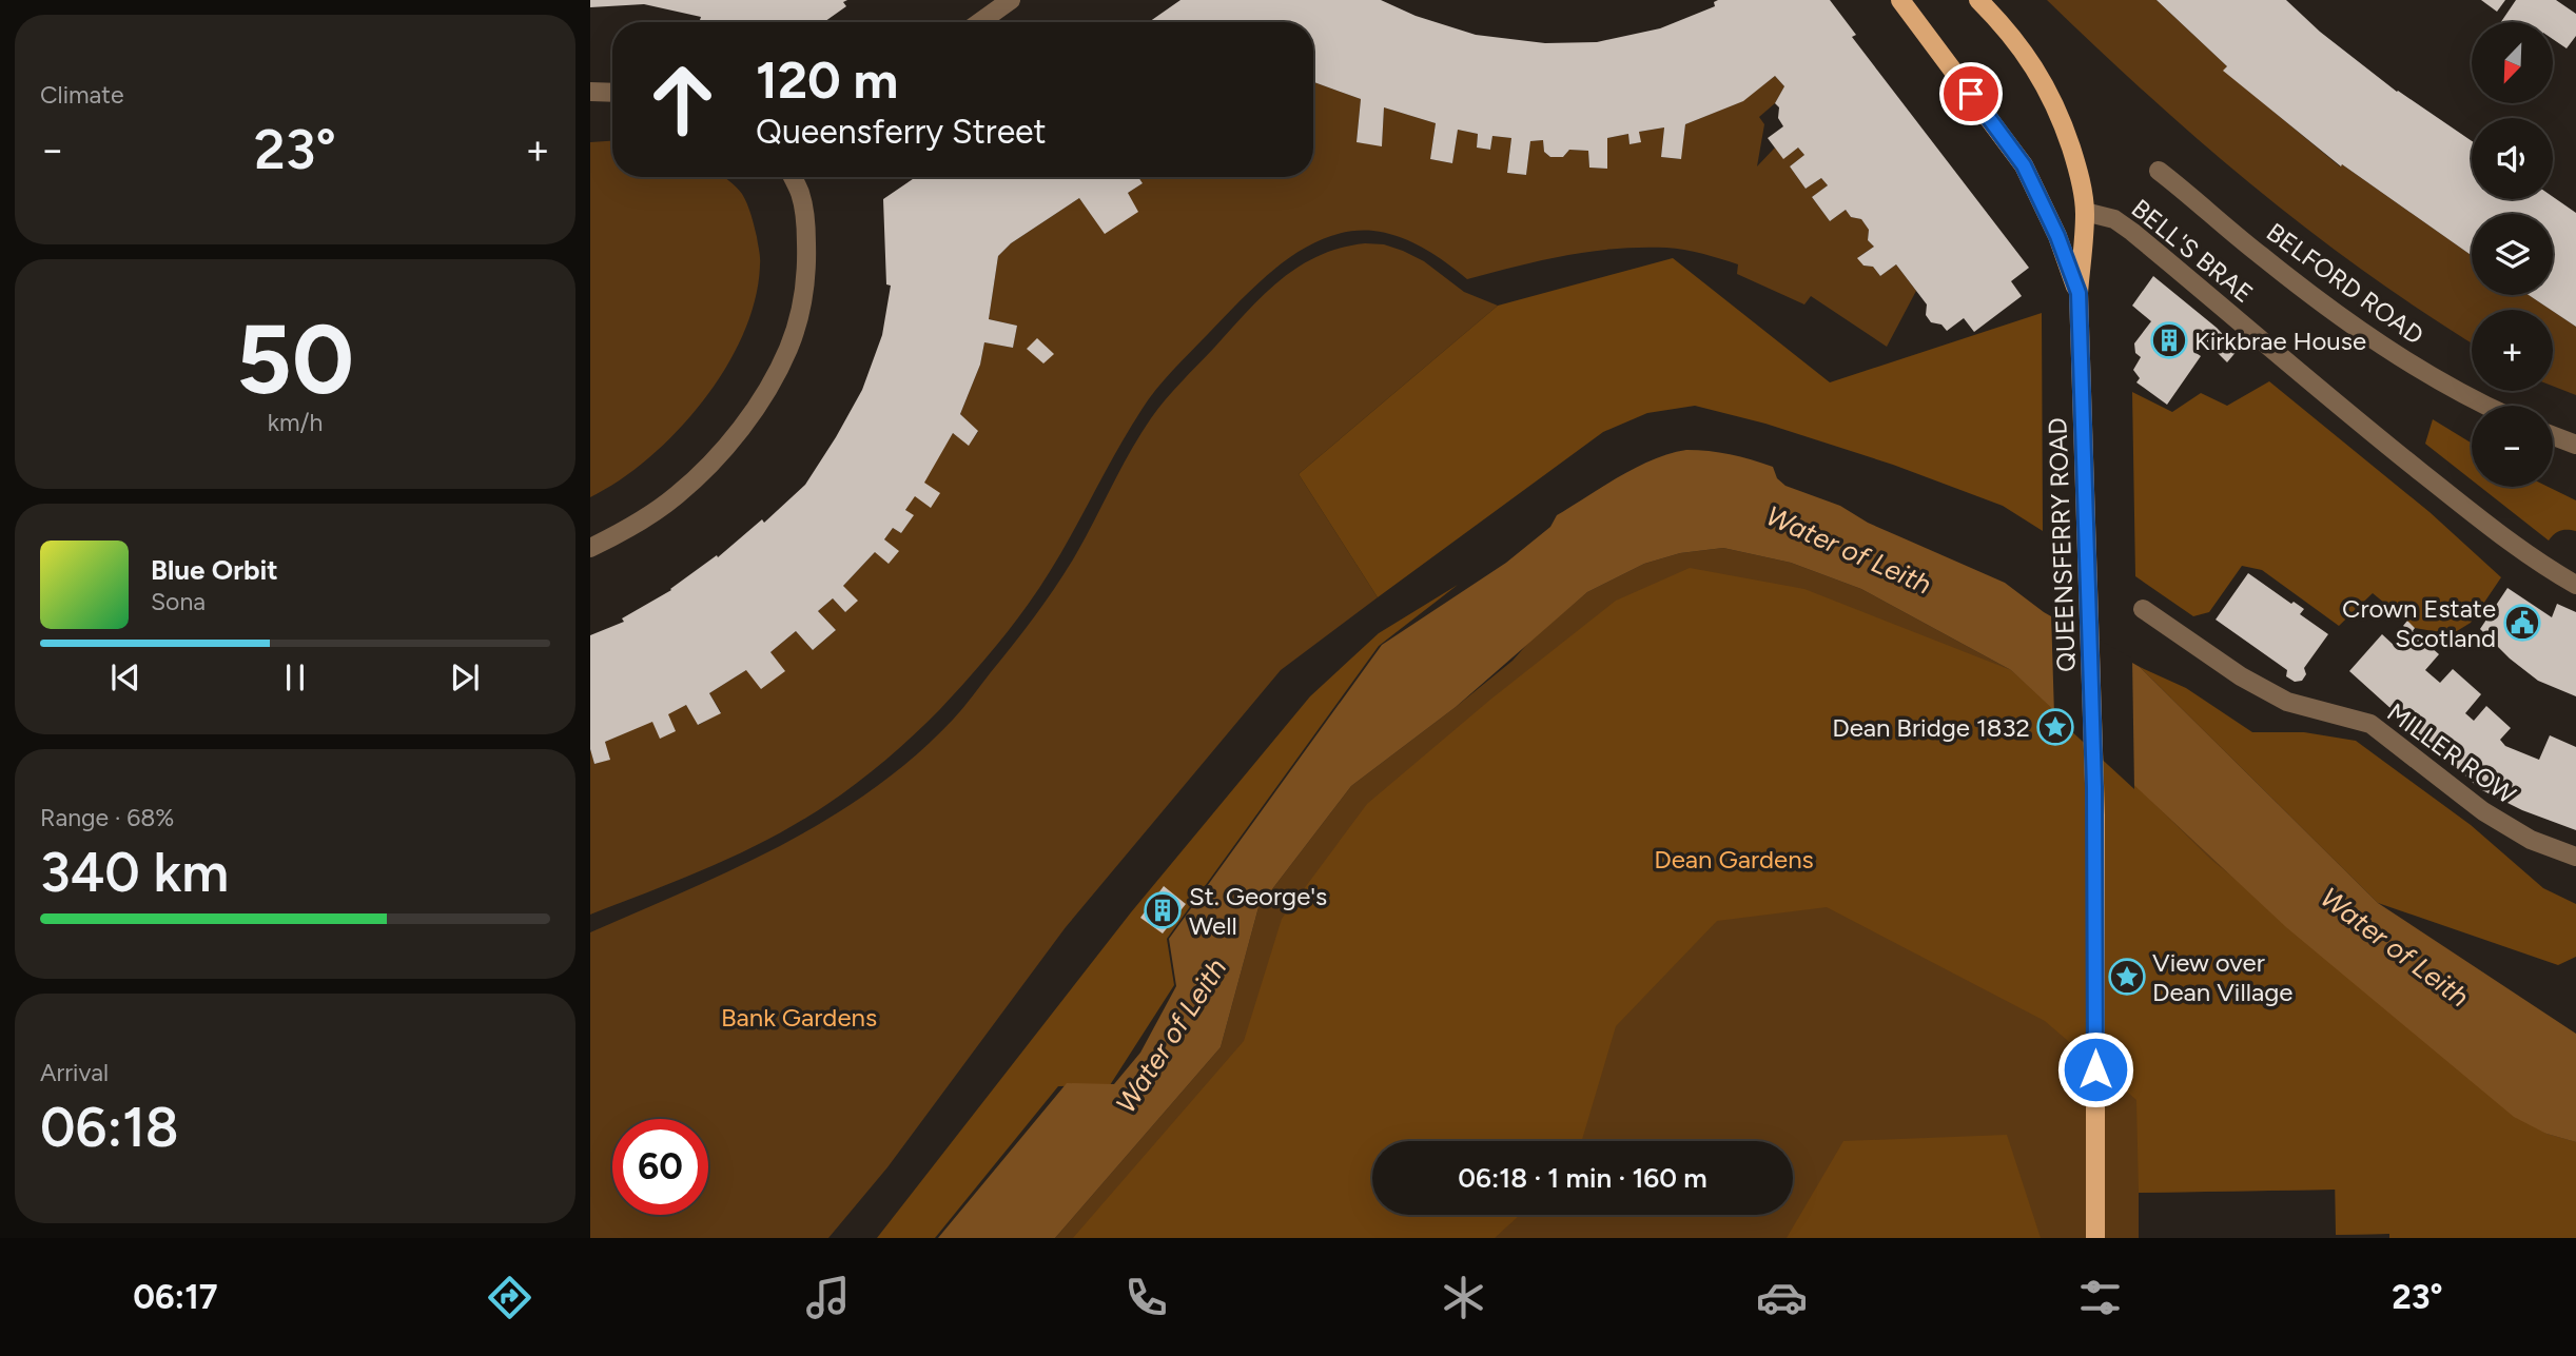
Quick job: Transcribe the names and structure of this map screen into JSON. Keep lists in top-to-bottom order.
{
  "streets": {
    "main road": ["QUEENSFERRY ROAD"],
    "street": ["BELL'S BRAE", "BELFORD ROAD", "MILLER ROW"]
  },
  "water": ["Water of Leith"],
  "parks": ["Dean Gardens", "Bank Gardens"],
  "places": {
    "building": ["Kirkbrae House", "St. George's Well"],
    "public building": ["Crown Estate Scotland"],
    "place": ["Dean Bridge 1832", "View over Dean Village"]
  },
  "north": "bottom left",
  "page": {
    "tile": [
      "Climate",
      ["50", "km/h"],
      ["Range · 68%", "340 km"],
      ["Arrival", "06:18"]
    ],
    "map_buttons": ["+", "−"],
    "turn": ["120 m", "Queensferry Street"],
    "heat": ["−", "23°", "+"],
    "song": ["Blue Orbit", "Sona"],
    "limit": "60",
    "trip": "06:18 · 1 min · 160 m",
    "tabs": ["06:17", "23°"]
  }
}
